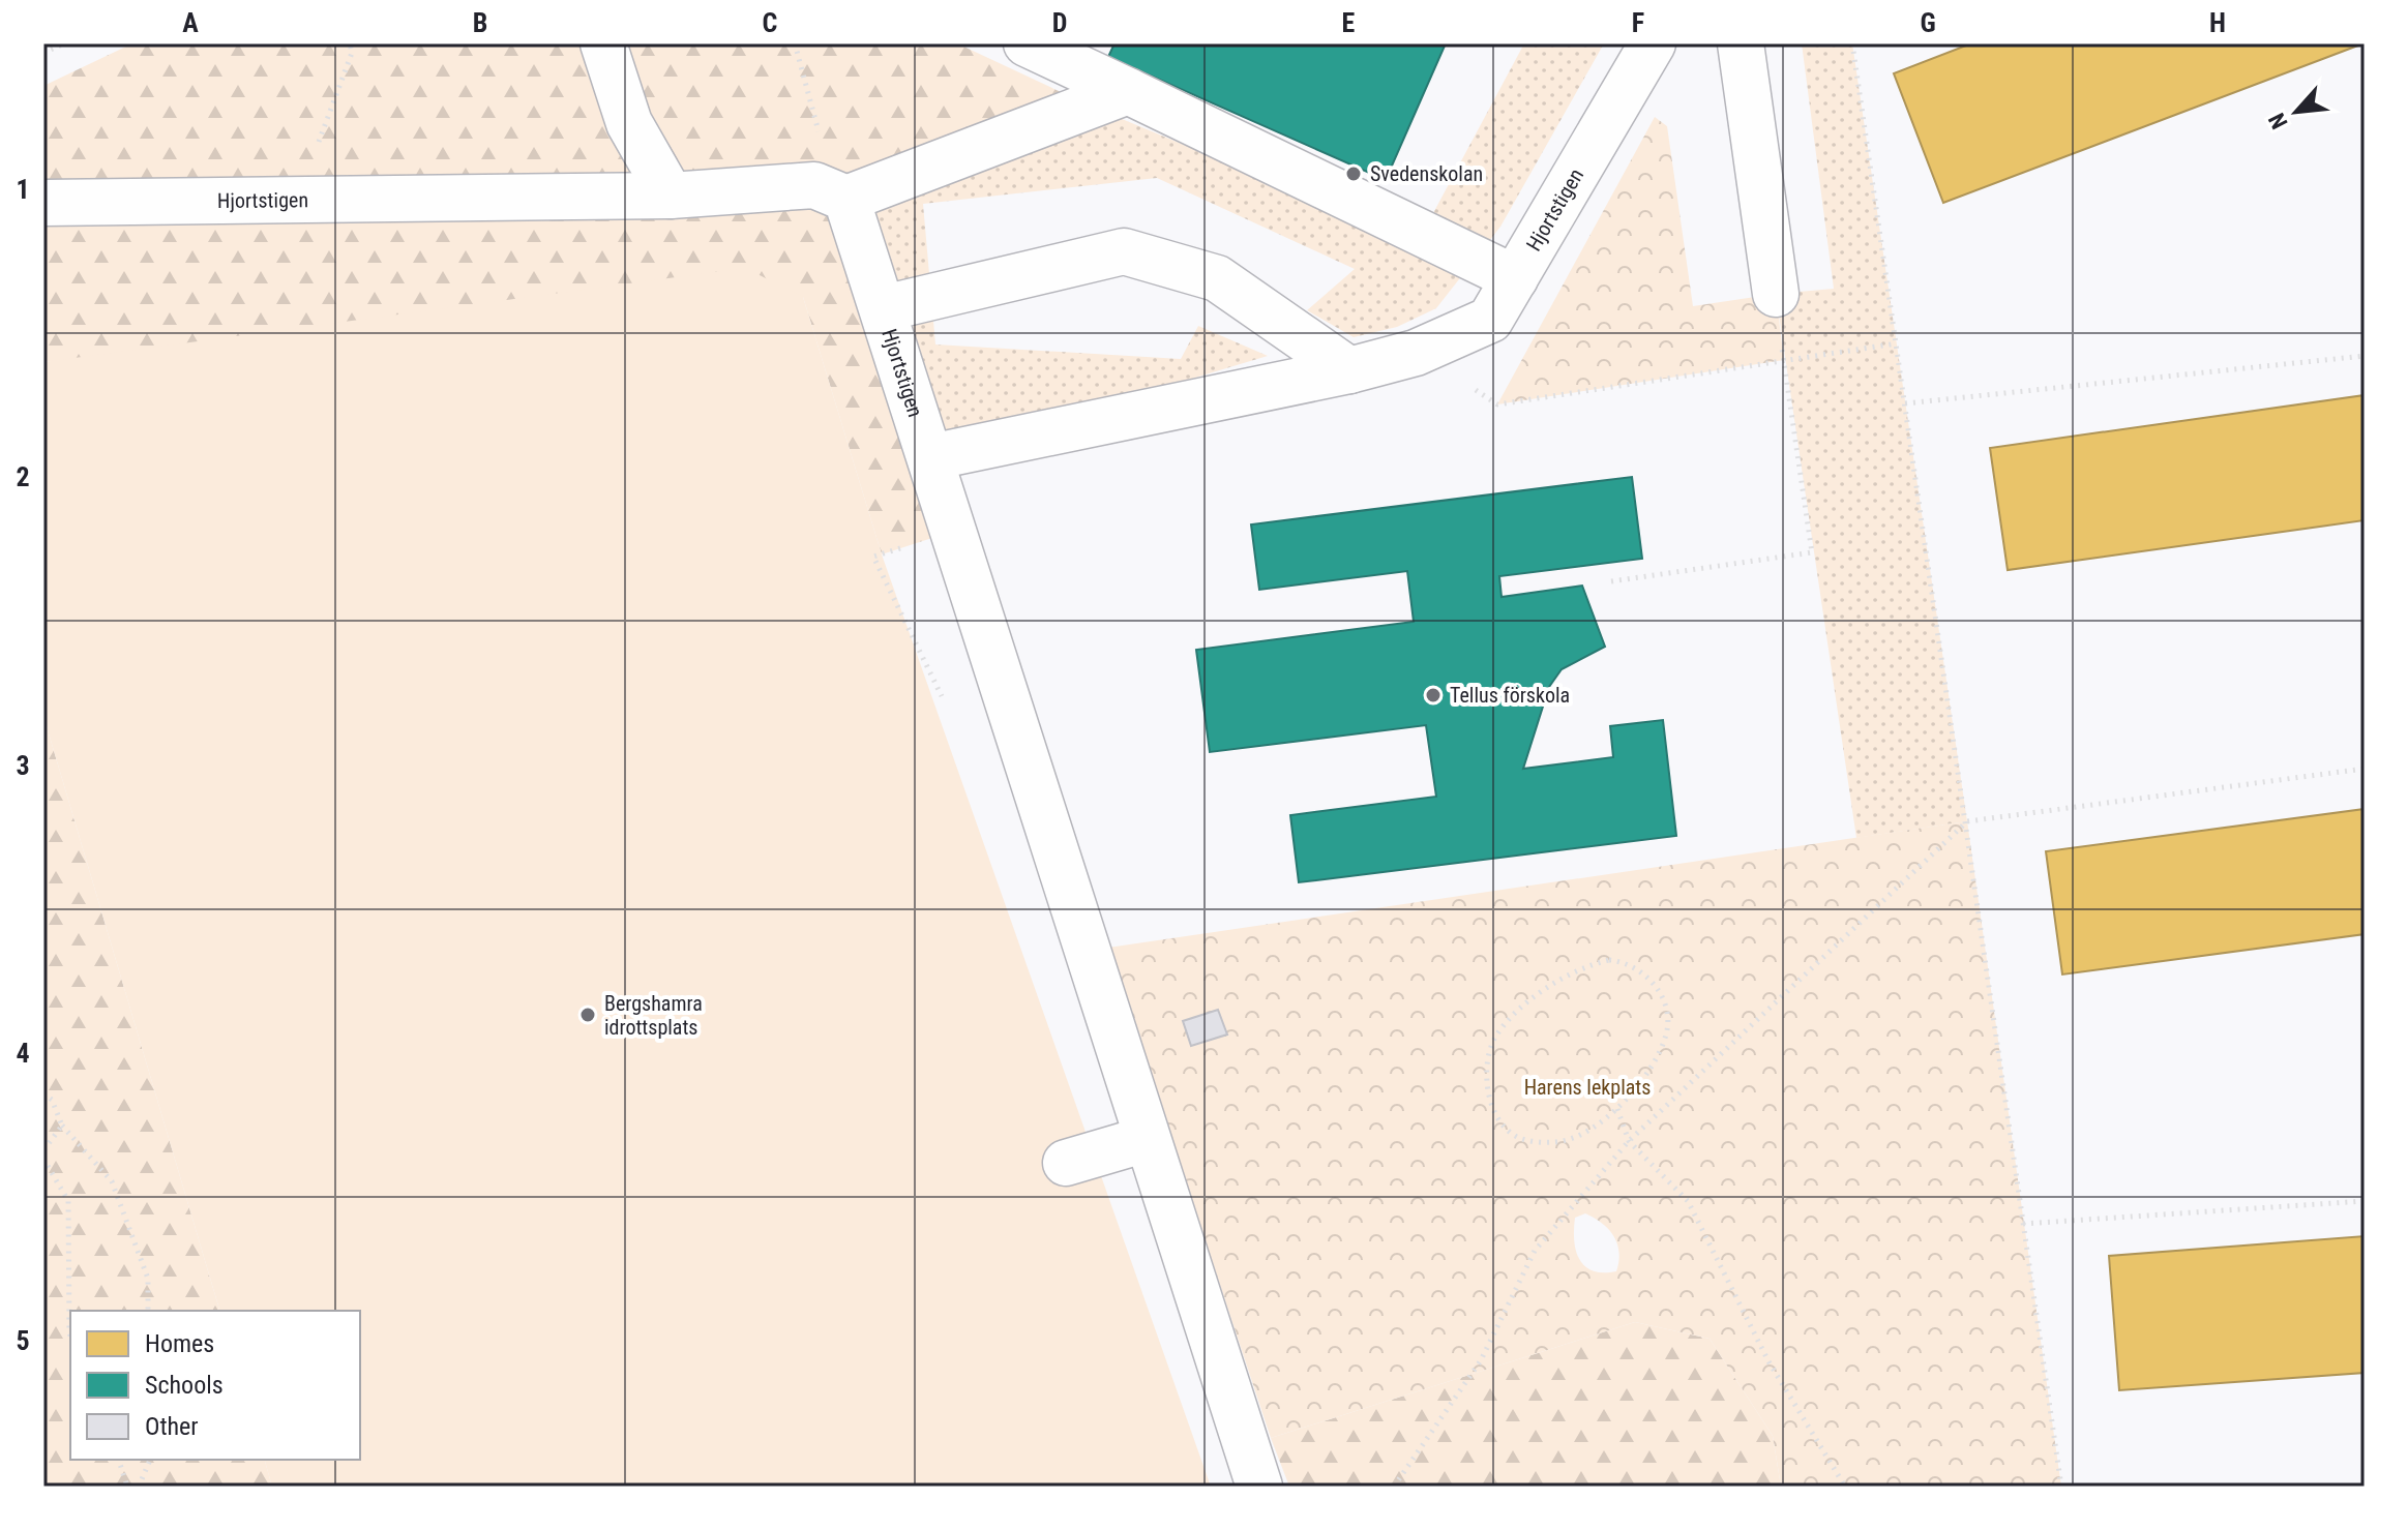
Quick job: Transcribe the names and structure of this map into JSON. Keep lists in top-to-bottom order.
{
  "streets": {
    "street": ["Hjortstigen"]
  },
  "parks": ["Harens lekplats"],
  "places": ["Svedenskolan", "Tellus förskola", "Bergshamra idrottsplats"],
  "legend": ["Homes", "Schools", "Other"],
  "north": "bottom left",
  "grid": {
    "columns": [
      "A",
      "B",
      "C",
      "D",
      "E",
      "F",
      "G",
      "H"
    ],
    "rows": [
      "1",
      "2",
      "3",
      "4",
      "5"
    ]
  }
}
